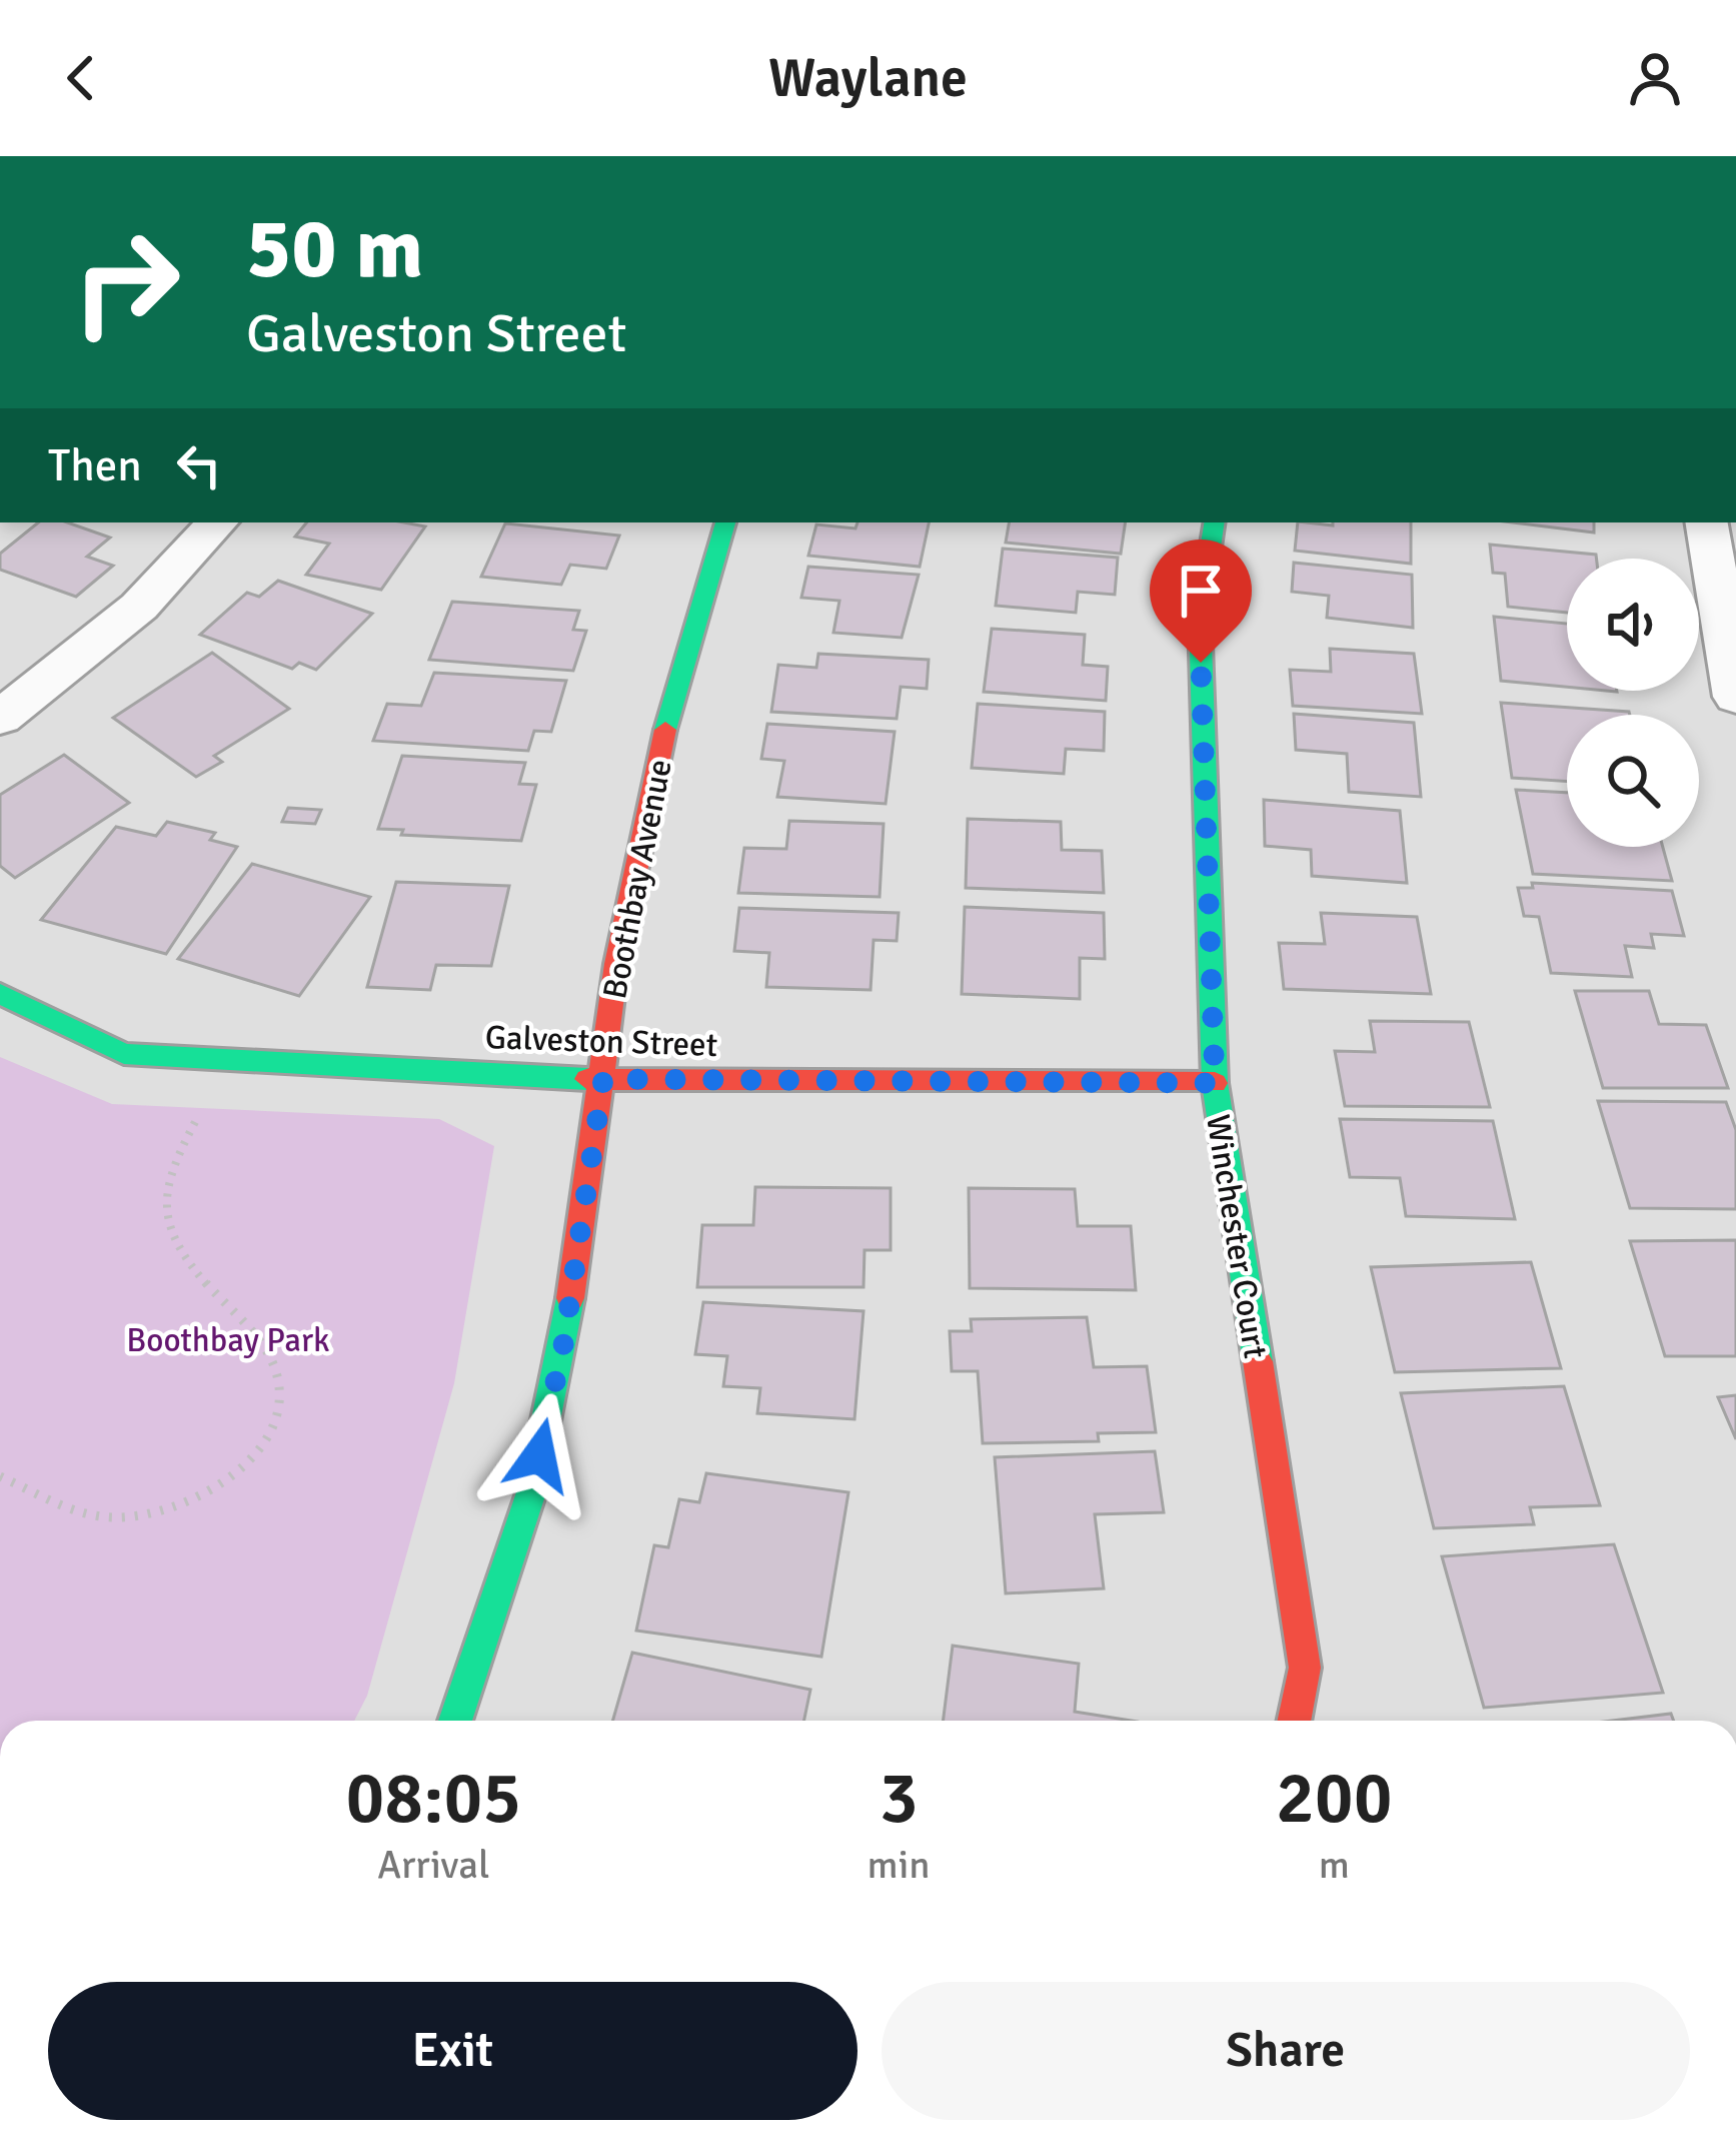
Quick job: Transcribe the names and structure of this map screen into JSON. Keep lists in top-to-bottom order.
{
  "streets": {
    "street": ["Boothbay Avenue", "Galveston Street", "Winchester Court"]
  },
  "crossings": [
    ["Boothbay Avenue", "Galveston Street"],
    ["Galveston Street", "Winchester Court"]
  ],
  "parks": ["Boothbay Park"],
  "page": {
    "header": "Waylane",
    "turn": ["50 m", "Galveston Street"],
    "then": "Then",
    "eta": [
      "08:05",
      "Arrival",
      "3",
      "min",
      "200",
      "m"
    ],
    "buttons": ["Exit", "Share"]
  }
}
